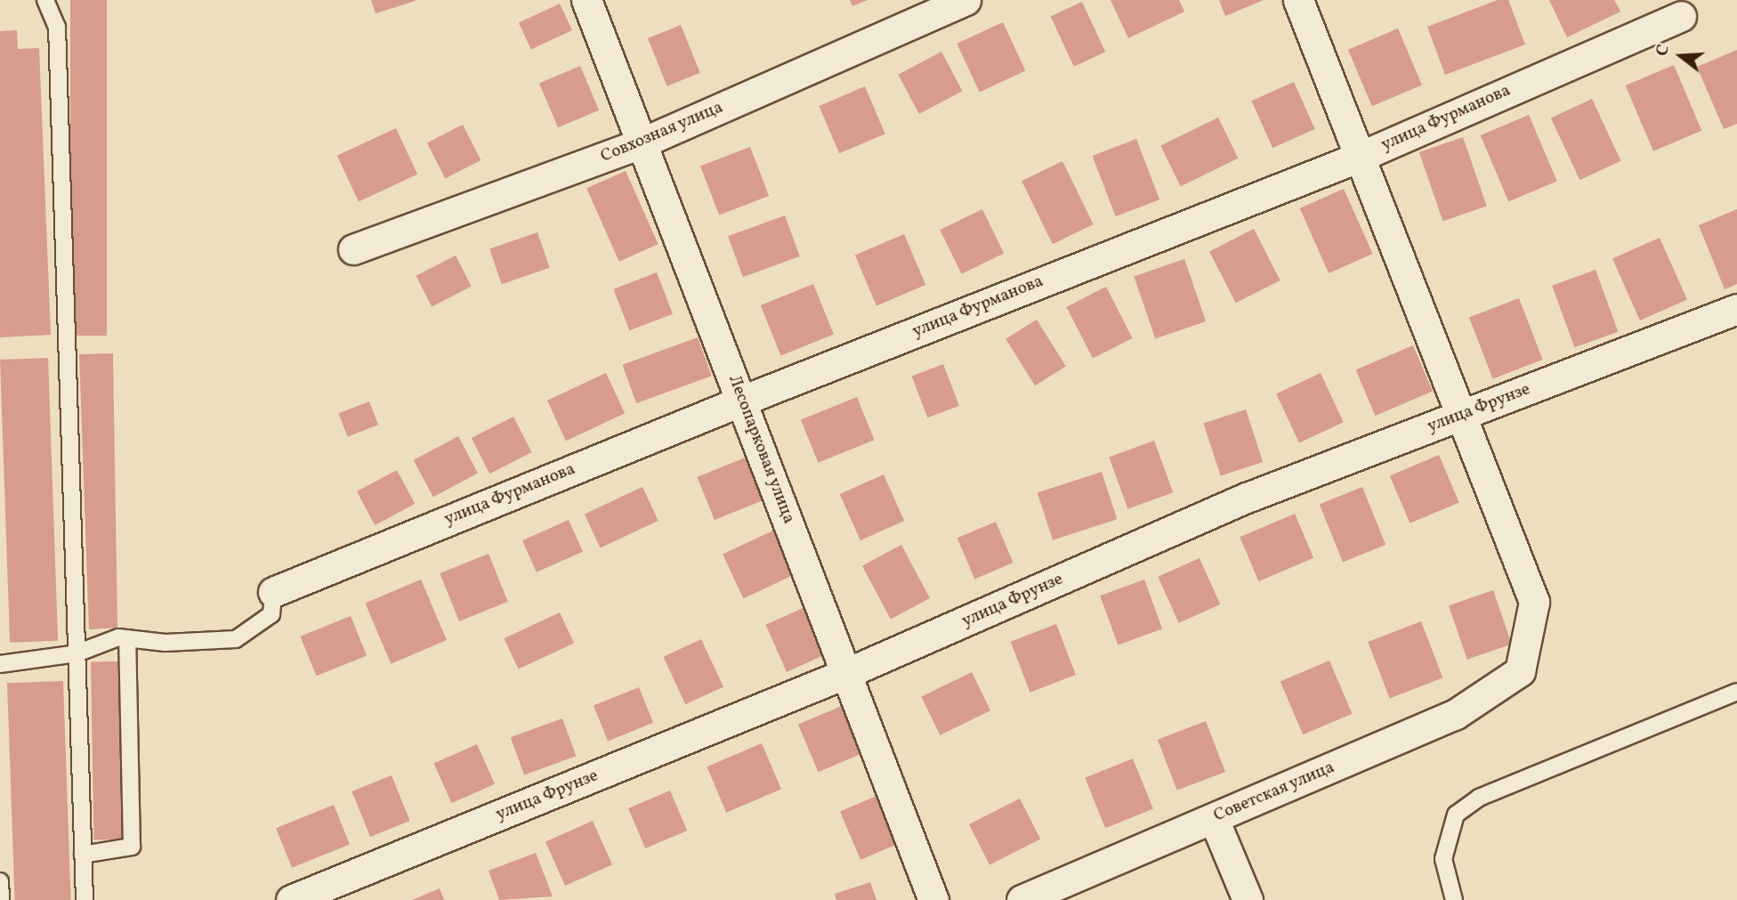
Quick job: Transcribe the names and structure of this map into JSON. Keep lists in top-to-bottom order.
{
  "streets": {
    "street": [
      "улица Фурманова",
      "Совхозная улица",
      "улица Фрунзе",
      "Лесопарковая улица",
      "Советская улица"
    ]
  },
  "crossings": [
    ["улица Фурманова", "Лесопарковая улица"],
    ["Совхозная улица", "Лесопарковая улица"],
    ["улица Фрунзе", "Лесопарковая улица"],
    ["улица Фрунзе", "Советская улица"]
  ],
  "north": "left"
}
